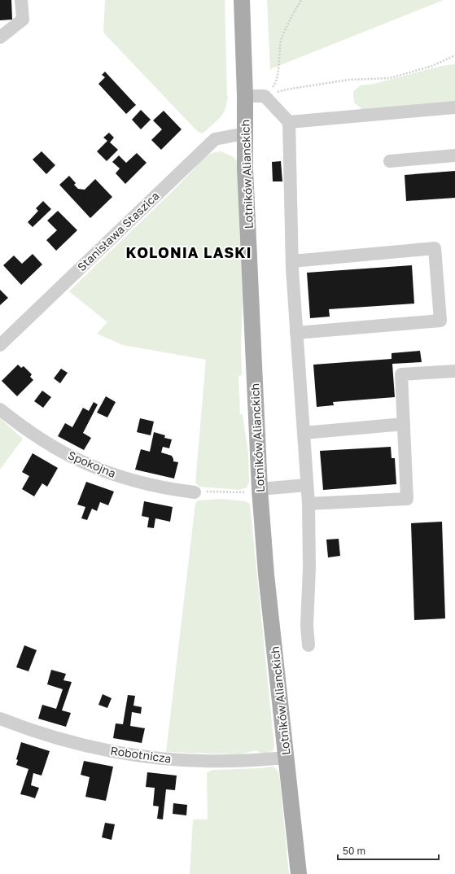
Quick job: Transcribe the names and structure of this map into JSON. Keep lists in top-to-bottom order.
{
  "streets": {
    "main road": ["Lotników Alianckich"],
    "street": ["Stanisława Staszica", "Spokojna", "Robotnicza"]
  },
  "crossings": [
    ["Lotników Alianckich", "Stanisława Staszica"],
    ["Lotników Alianckich", "Robotnicza"]
  ],
  "districts": ["KOLONIA LASKI"],
  "scale_bar": "50 m"
}
